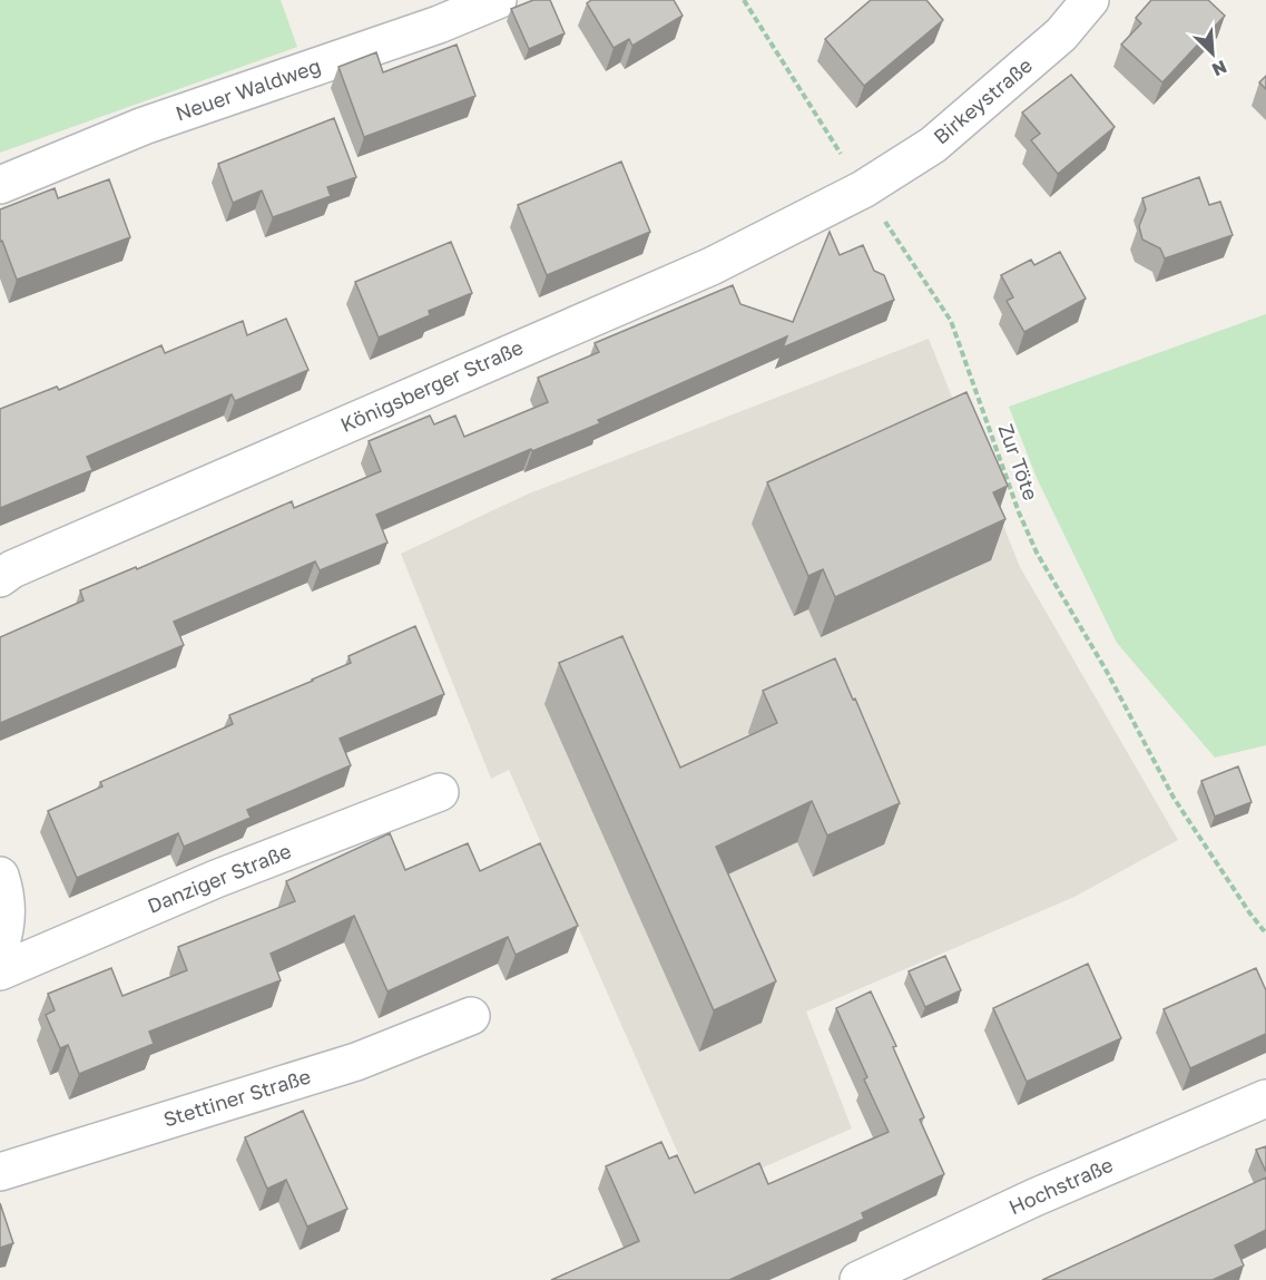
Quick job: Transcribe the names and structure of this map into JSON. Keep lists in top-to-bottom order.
{
  "streets": {
    "street": [
      "Neuer Waldweg",
      "Birkeystraße",
      "Königsberger Straße",
      "Danziger Straße",
      "Stettiner Straße",
      "Hochstraße"
    ],
    "path": ["Zur Töte"]
  },
  "crossings": [
    ["Birkeystraße", "Königsberger Straße"],
    ["Birkeystraße", "Zur Töte"],
    ["Königsberger Straße", "Zur Töte"]
  ],
  "north": "bottom right"
}
